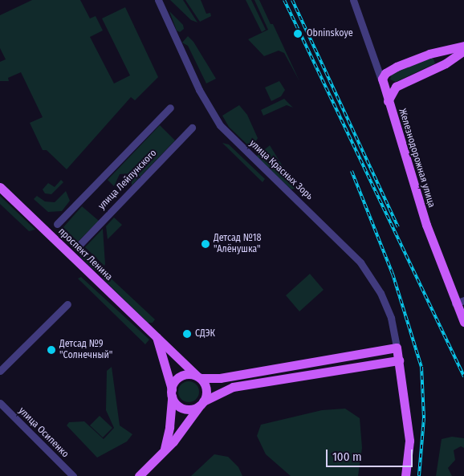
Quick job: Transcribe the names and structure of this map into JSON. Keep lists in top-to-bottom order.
{
  "streets": {
    "main road": ["Железнодорожная улица", "проспект Ленина"],
    "street": ["улица Красных Зорь", "улица Лейпунского", "улица Осипенко"]
  },
  "places": [
    "Obninskoye",
    "Детсад №18 \"Алёнушка\"",
    "СДЭК",
    "Детсад №9 \"Солнечный\""
  ],
  "scale_bar": "100 m"
}
